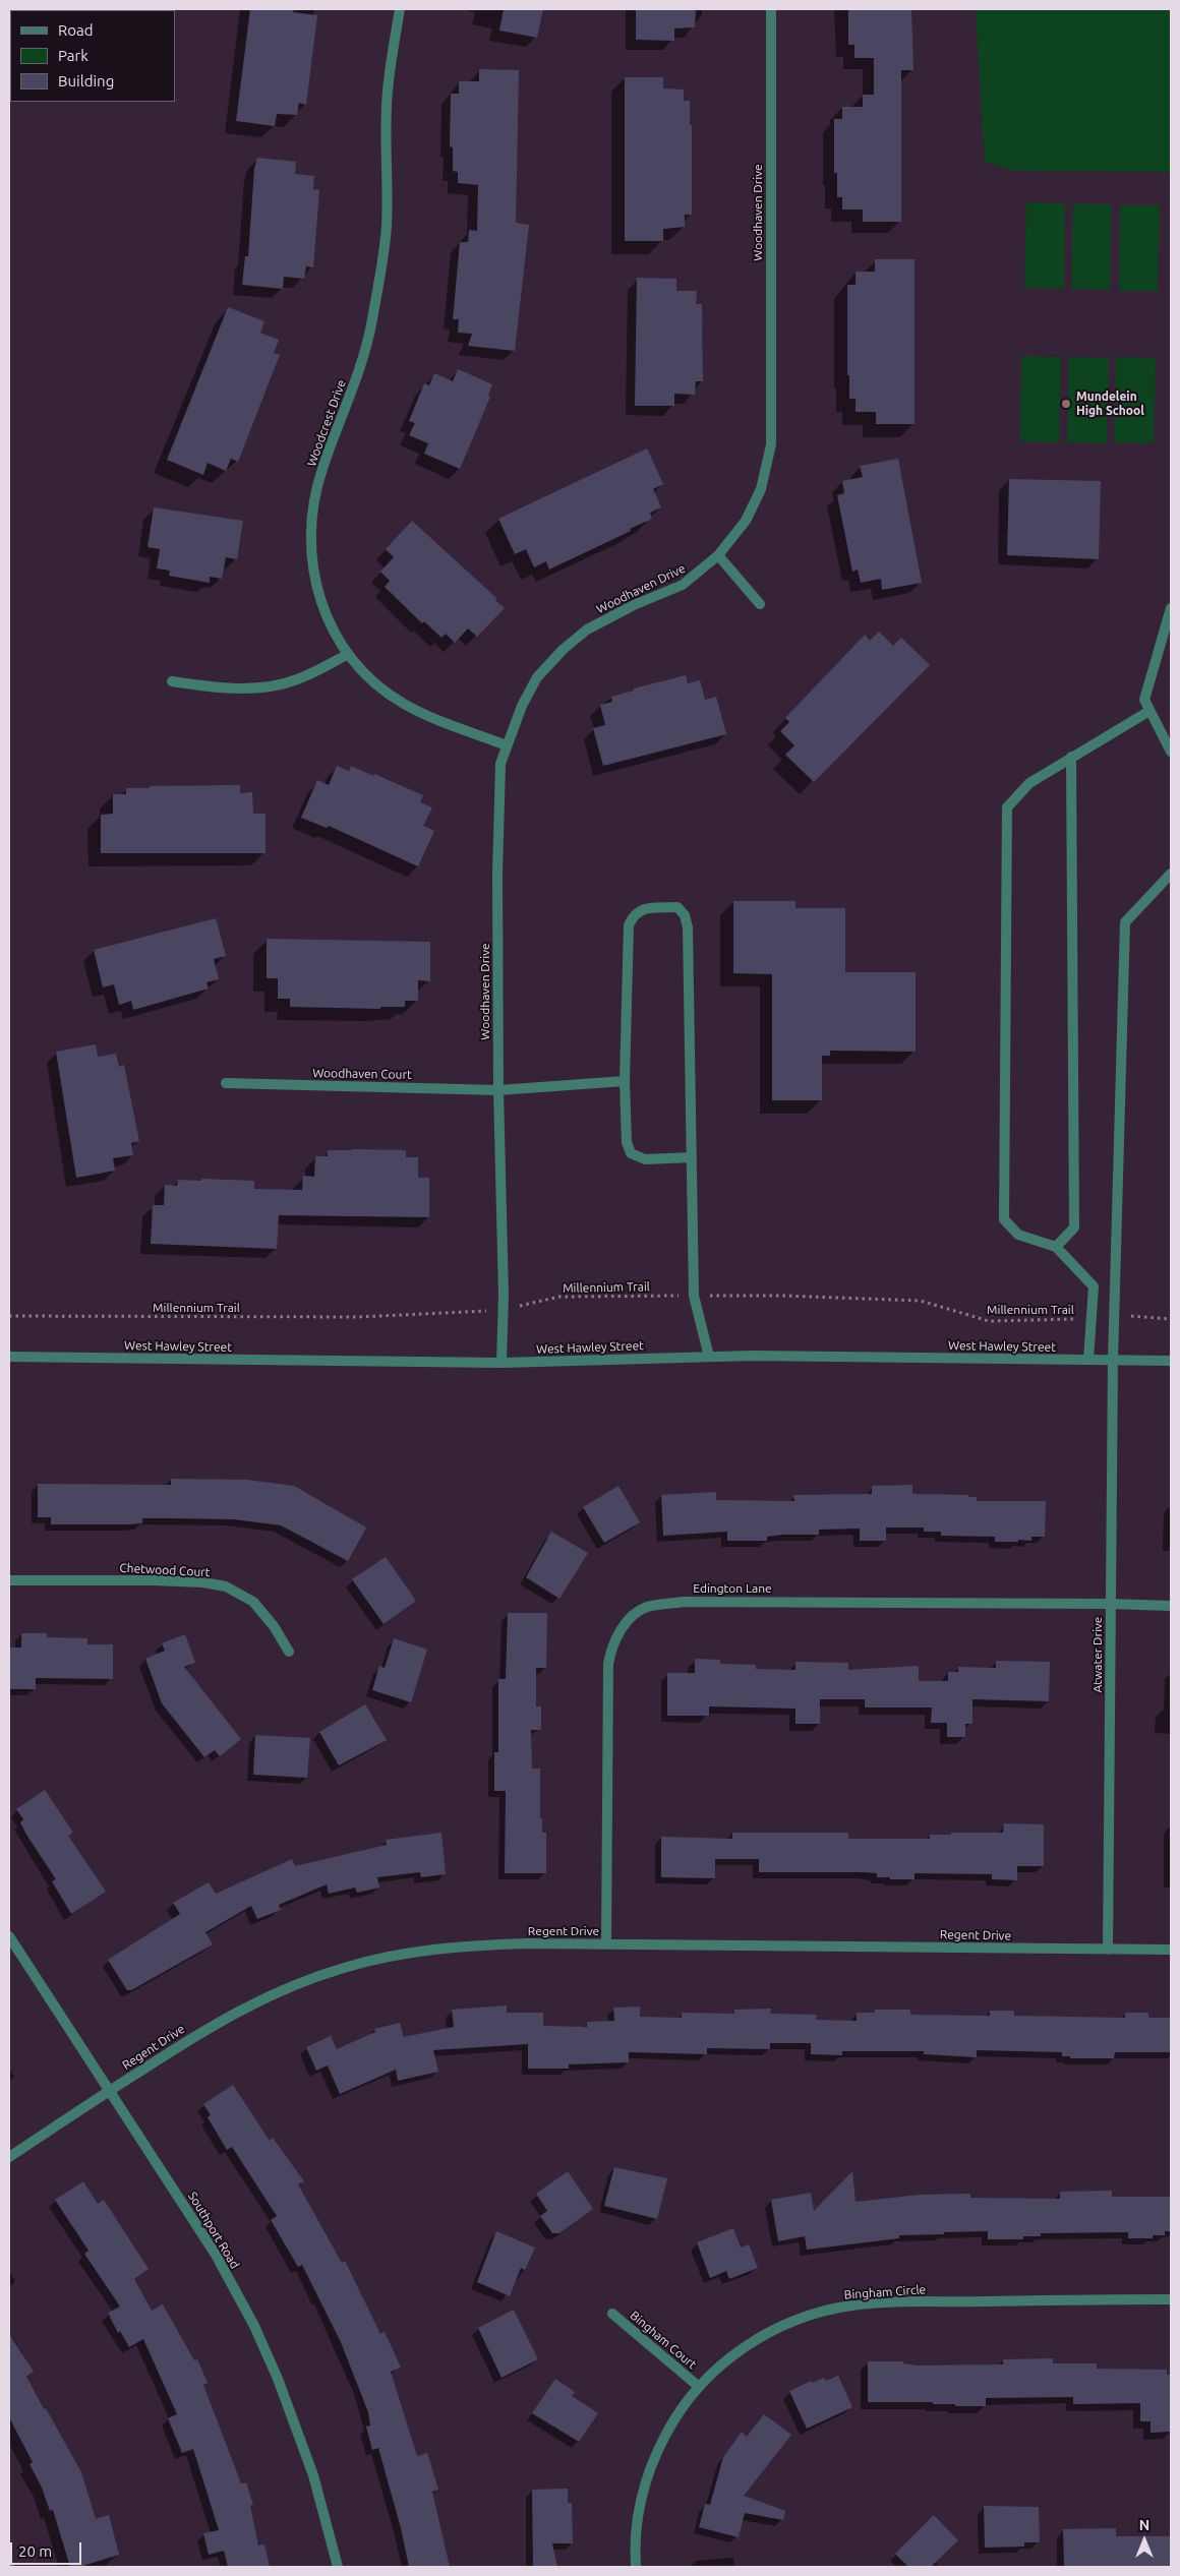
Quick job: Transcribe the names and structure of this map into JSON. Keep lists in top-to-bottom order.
{
  "streets": {
    "street": [
      "Woodhaven Drive",
      "Woodcrest Drive",
      "Woodhaven Court",
      "West Hawley Street",
      "Chetwood Court",
      "Edington Lane",
      "Atwater Drive",
      "Regent Drive",
      "Southport Road",
      "Bingham Circle",
      "Bingham Court"
    ],
    "path": ["Millennium Trail"]
  },
  "crossings": [
    ["Woodhaven Drive", "Woodcrest Drive"],
    ["Woodhaven Drive", "Woodhaven Court"],
    ["Woodhaven Drive", "Millennium Trail"],
    ["Woodhaven Drive", "West Hawley Street"],
    ["West Hawley Street", "Atwater Drive"],
    ["Edington Lane", "Atwater Drive"],
    ["Edington Lane", "Regent Drive"],
    ["Atwater Drive", "Regent Drive"],
    ["Regent Drive", "Southport Road"],
    ["Bingham Circle", "Bingham Court"]
  ],
  "places": ["Mundelein High School"],
  "legend": ["Road", "Park", "Building"],
  "scale_bar": "20 m",
  "north": "top"
}
